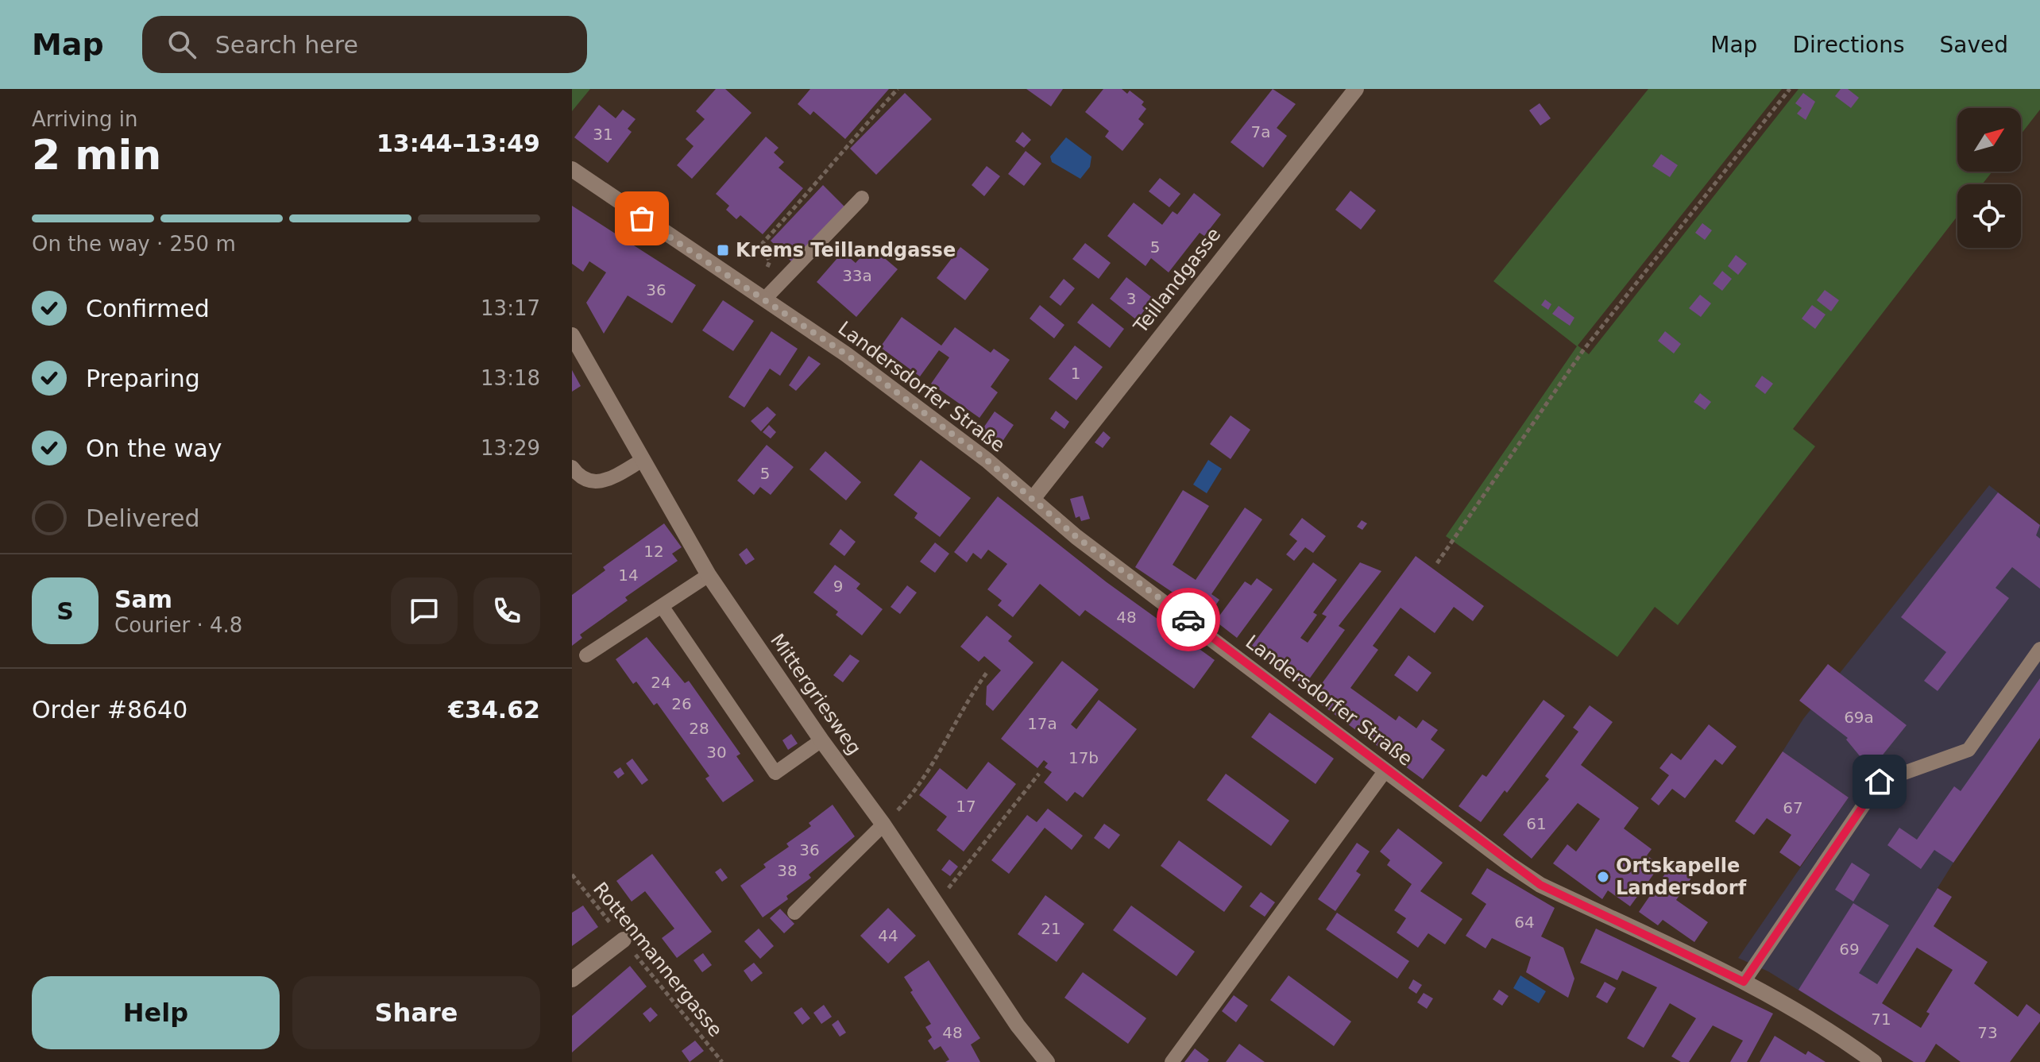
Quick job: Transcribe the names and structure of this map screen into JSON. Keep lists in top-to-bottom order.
{
  "streets": {
    "main road": ["Teillandgasse", "Landersdorfer Straße", "Mittergriesweg"],
    "path": ["Rottenmannergasse"]
  },
  "crossings": [
    ["Teillandgasse", "Landersdorfer Straße"]
  ],
  "places": {
    "transit": ["Krems Teillandgasse"],
    "other": ["Ortskapelle Landersdorf"]
  },
  "house_numbers": [
    "7a",
    "31",
    "5",
    "33a",
    "36",
    "3",
    "1",
    "5",
    "12",
    "14",
    "9",
    "48",
    "24",
    "26",
    "69a",
    "17a",
    "28",
    "30",
    "17b",
    "17",
    "67",
    "61",
    "36",
    "38",
    "64",
    "21",
    "44",
    "69",
    "71",
    "48",
    "73"
  ],
  "north": "top right",
  "page": {
    "header": "Map",
    "search": "Search here",
    "nav": ["Map", "Directions", "Saved"],
    "heading": ["2 min", "Arriving in", "13:44–13:49"],
    "panel": [
      "Sam",
      "Courier · 4.8",
      "Order #8640",
      "€34.62"
    ],
    "bar": "On the way · 250 m",
    "list": [
      ["Confirmed", "13:17"],
      ["Preparing", "13:18"],
      ["On the way", "13:29"],
      "Delivered"
    ],
    "round": "S",
    "buttons": ["Help", "Share"]
  }
}
